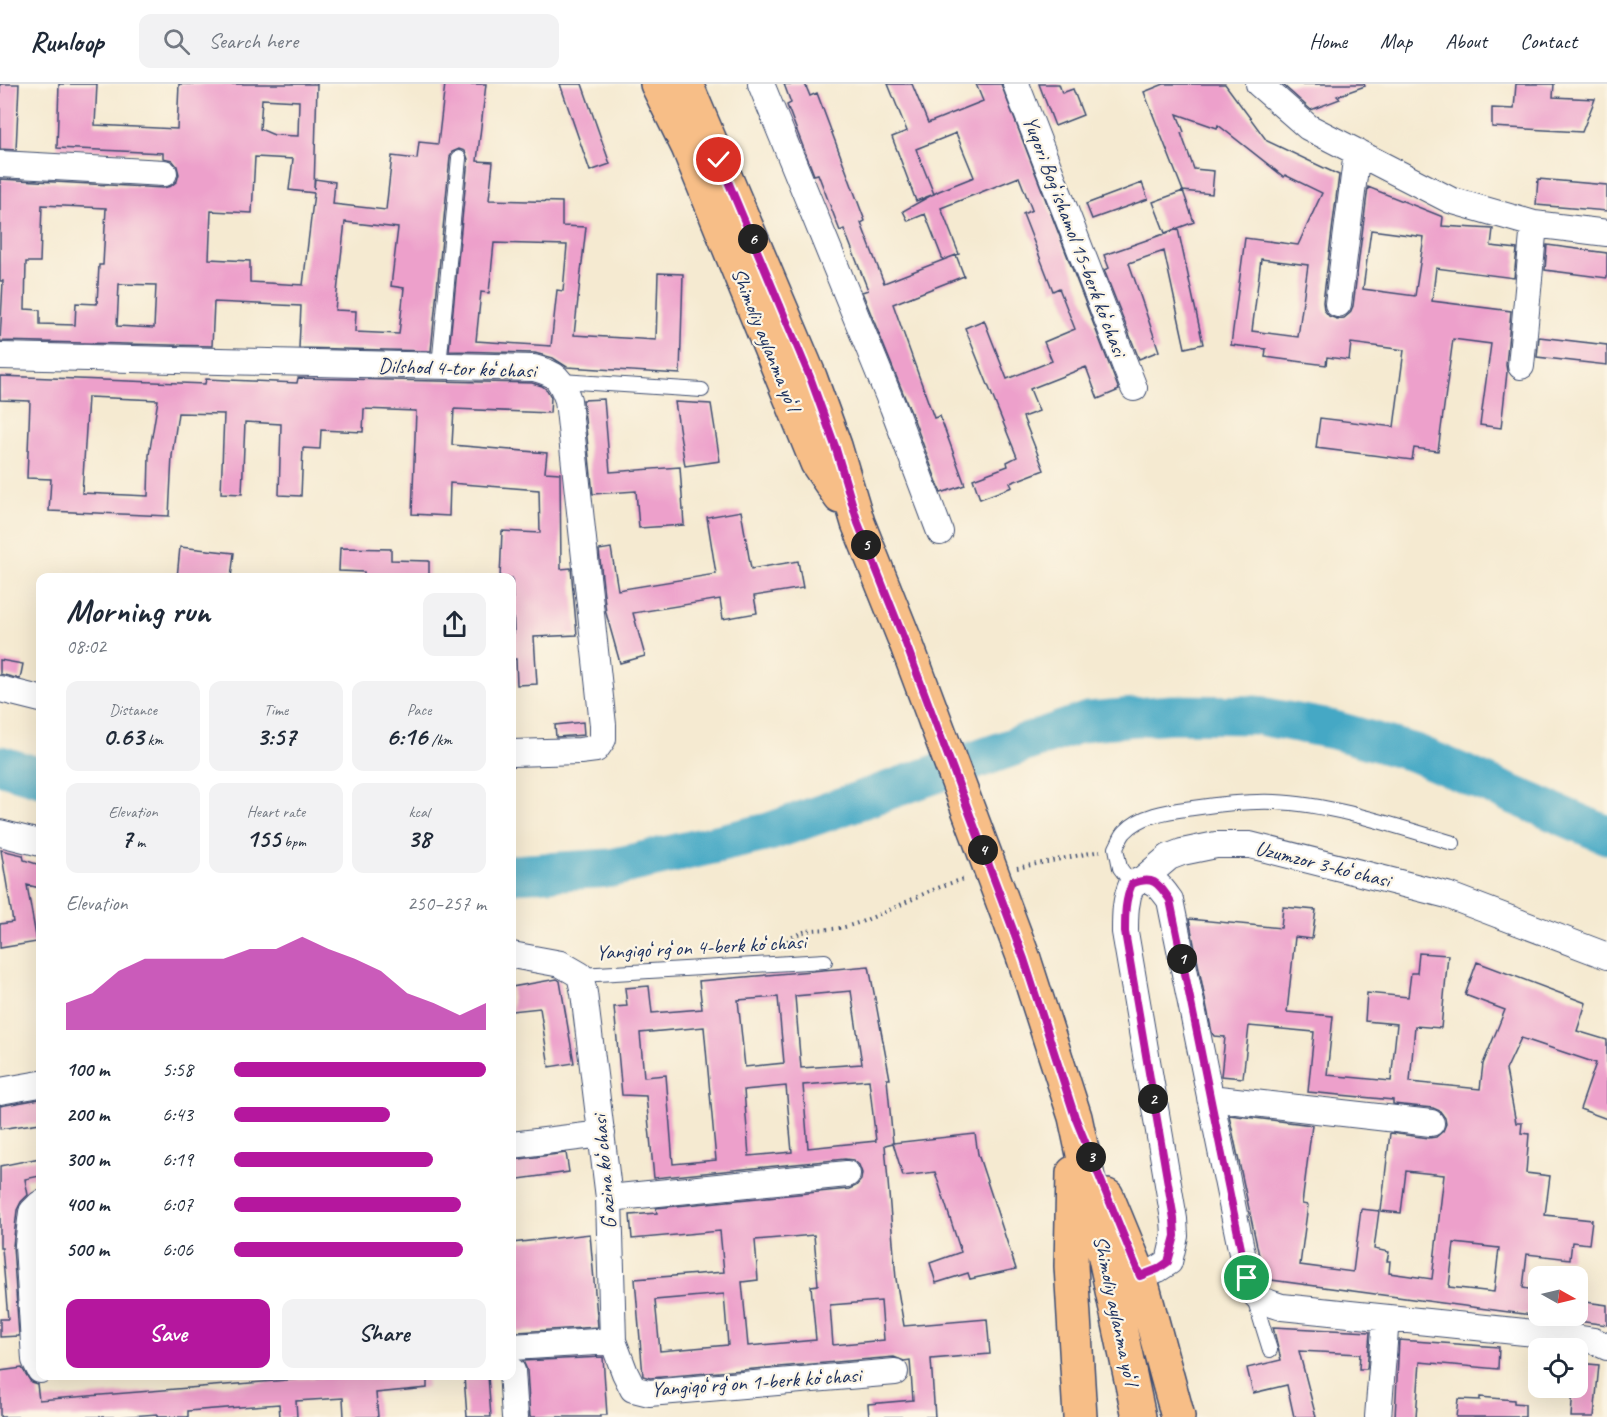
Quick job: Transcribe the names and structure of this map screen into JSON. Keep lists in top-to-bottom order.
{
  "streets": {
    "main road": ["Shimoliy aylanma yoʻl"],
    "street": [
      "Yuqori Bogʻishamol 15-berk koʻchasi",
      "Dilshod 4-tor koʻchasi",
      "Uzumzor 3-koʻchasi",
      "Gʻazina koʻchasi",
      "Yangiqoʻrgʻon 1-berk koʻchasi"
    ],
    "lane": ["Yangiqoʻrgʻon 4-berk koʻchasi"]
  },
  "crossings": [
    ["Yangiqoʻrgʻon 4-berk koʻchasi", "Gʻazina koʻchasi"],
    ["Gʻazina koʻchasi", "Yangiqoʻrgʻon 1-berk koʻchasi"]
  ],
  "north": "right",
  "page": {
    "header": "Runloop",
    "search": "Search here",
    "nav": [
      "Home",
      "Map",
      "About",
      "Contact"
    ],
    "pins": [
      "6",
      "5",
      "4",
      "1",
      "2",
      "3"
    ],
    "heading": ["Morning run", "08:02"],
    "stats": [
      ["Distance", "0.63 km"],
      ["Time", "3:57"],
      ["Pace", "6:16 /km"],
      ["Elevation", "7 m"],
      ["Heart rate", "155 bpm"],
      ["kcal", "38"]
    ],
    "chart": ["Elevation", "250–257 m"],
    "list": [
      {
        "name": "100 m",
        "note": "5:58"
      },
      {
        "name": "200 m",
        "note": "6:43"
      },
      {
        "name": "300 m",
        "note": "6:19"
      },
      {
        "name": "400 m",
        "note": "6:07"
      },
      {
        "name": "500 m",
        "note": "6:06"
      }
    ],
    "buttons": ["Save", "Share"]
  }
}
